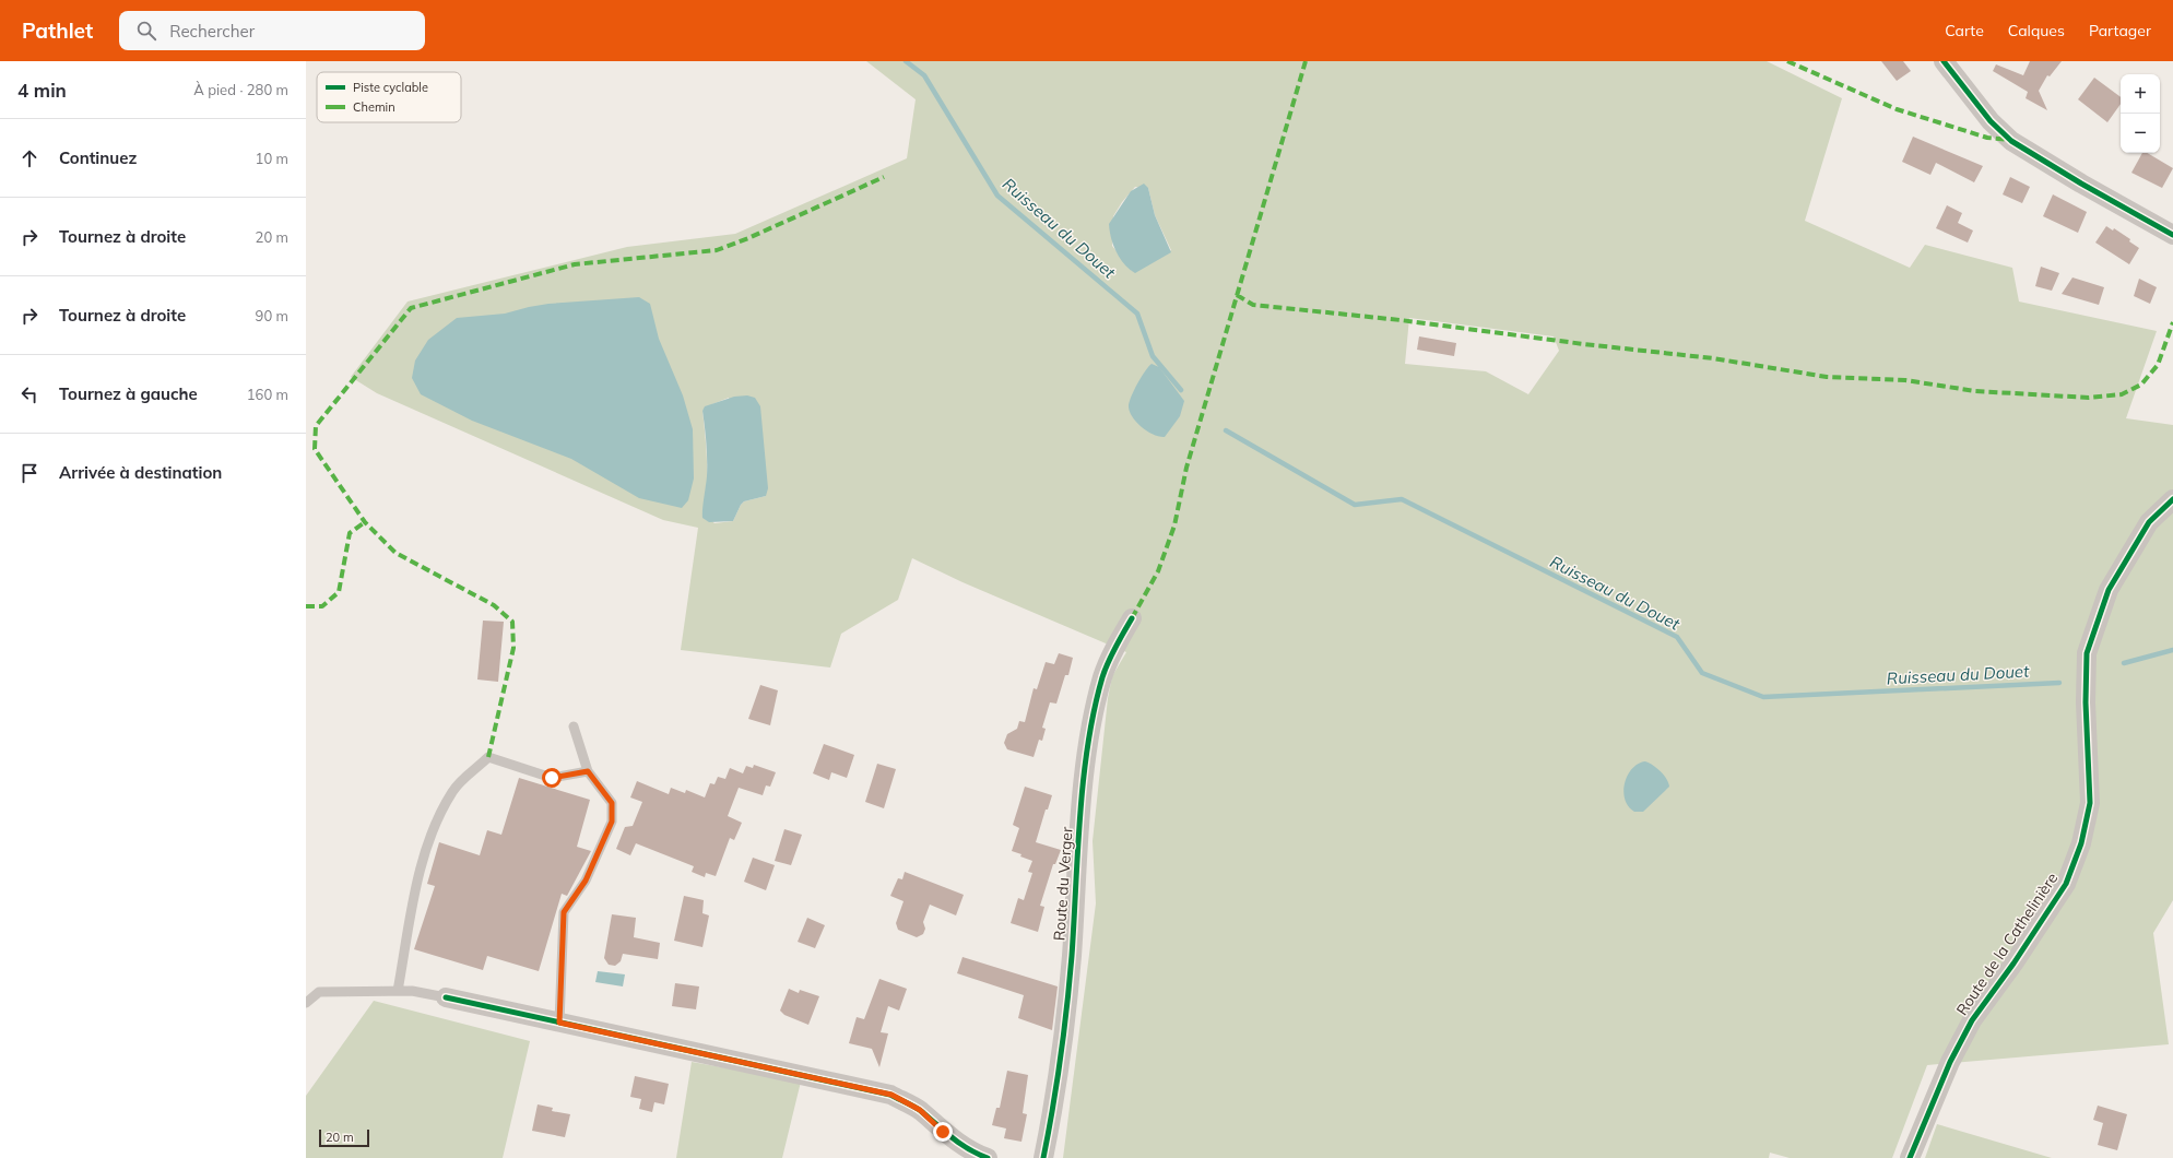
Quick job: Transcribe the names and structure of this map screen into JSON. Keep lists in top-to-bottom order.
{
  "streets": {
    "street": ["Route du Verger", "Route de la Cathelinière"]
  },
  "water": ["Ruisseau du Douet"],
  "legend": ["Piste cyclable", "Chemin"],
  "scale_bar": "20 m",
  "page": {
    "header": "Pathlet",
    "search": "Rechercher",
    "nav": ["Carte", "Calques", "Partager"],
    "heading": ["4 min", "À pied · 280 m"],
    "map_buttons": ["+", "−"],
    "list": [
      ["Continuez", "10 m"],
      ["Tournez à droite", "20 m"],
      ["Tournez à droite", "90 m"],
      ["Tournez à gauche", "160 m"],
      "Arrivée à destination"
    ],
    "scale": "20 m"
  }
}
